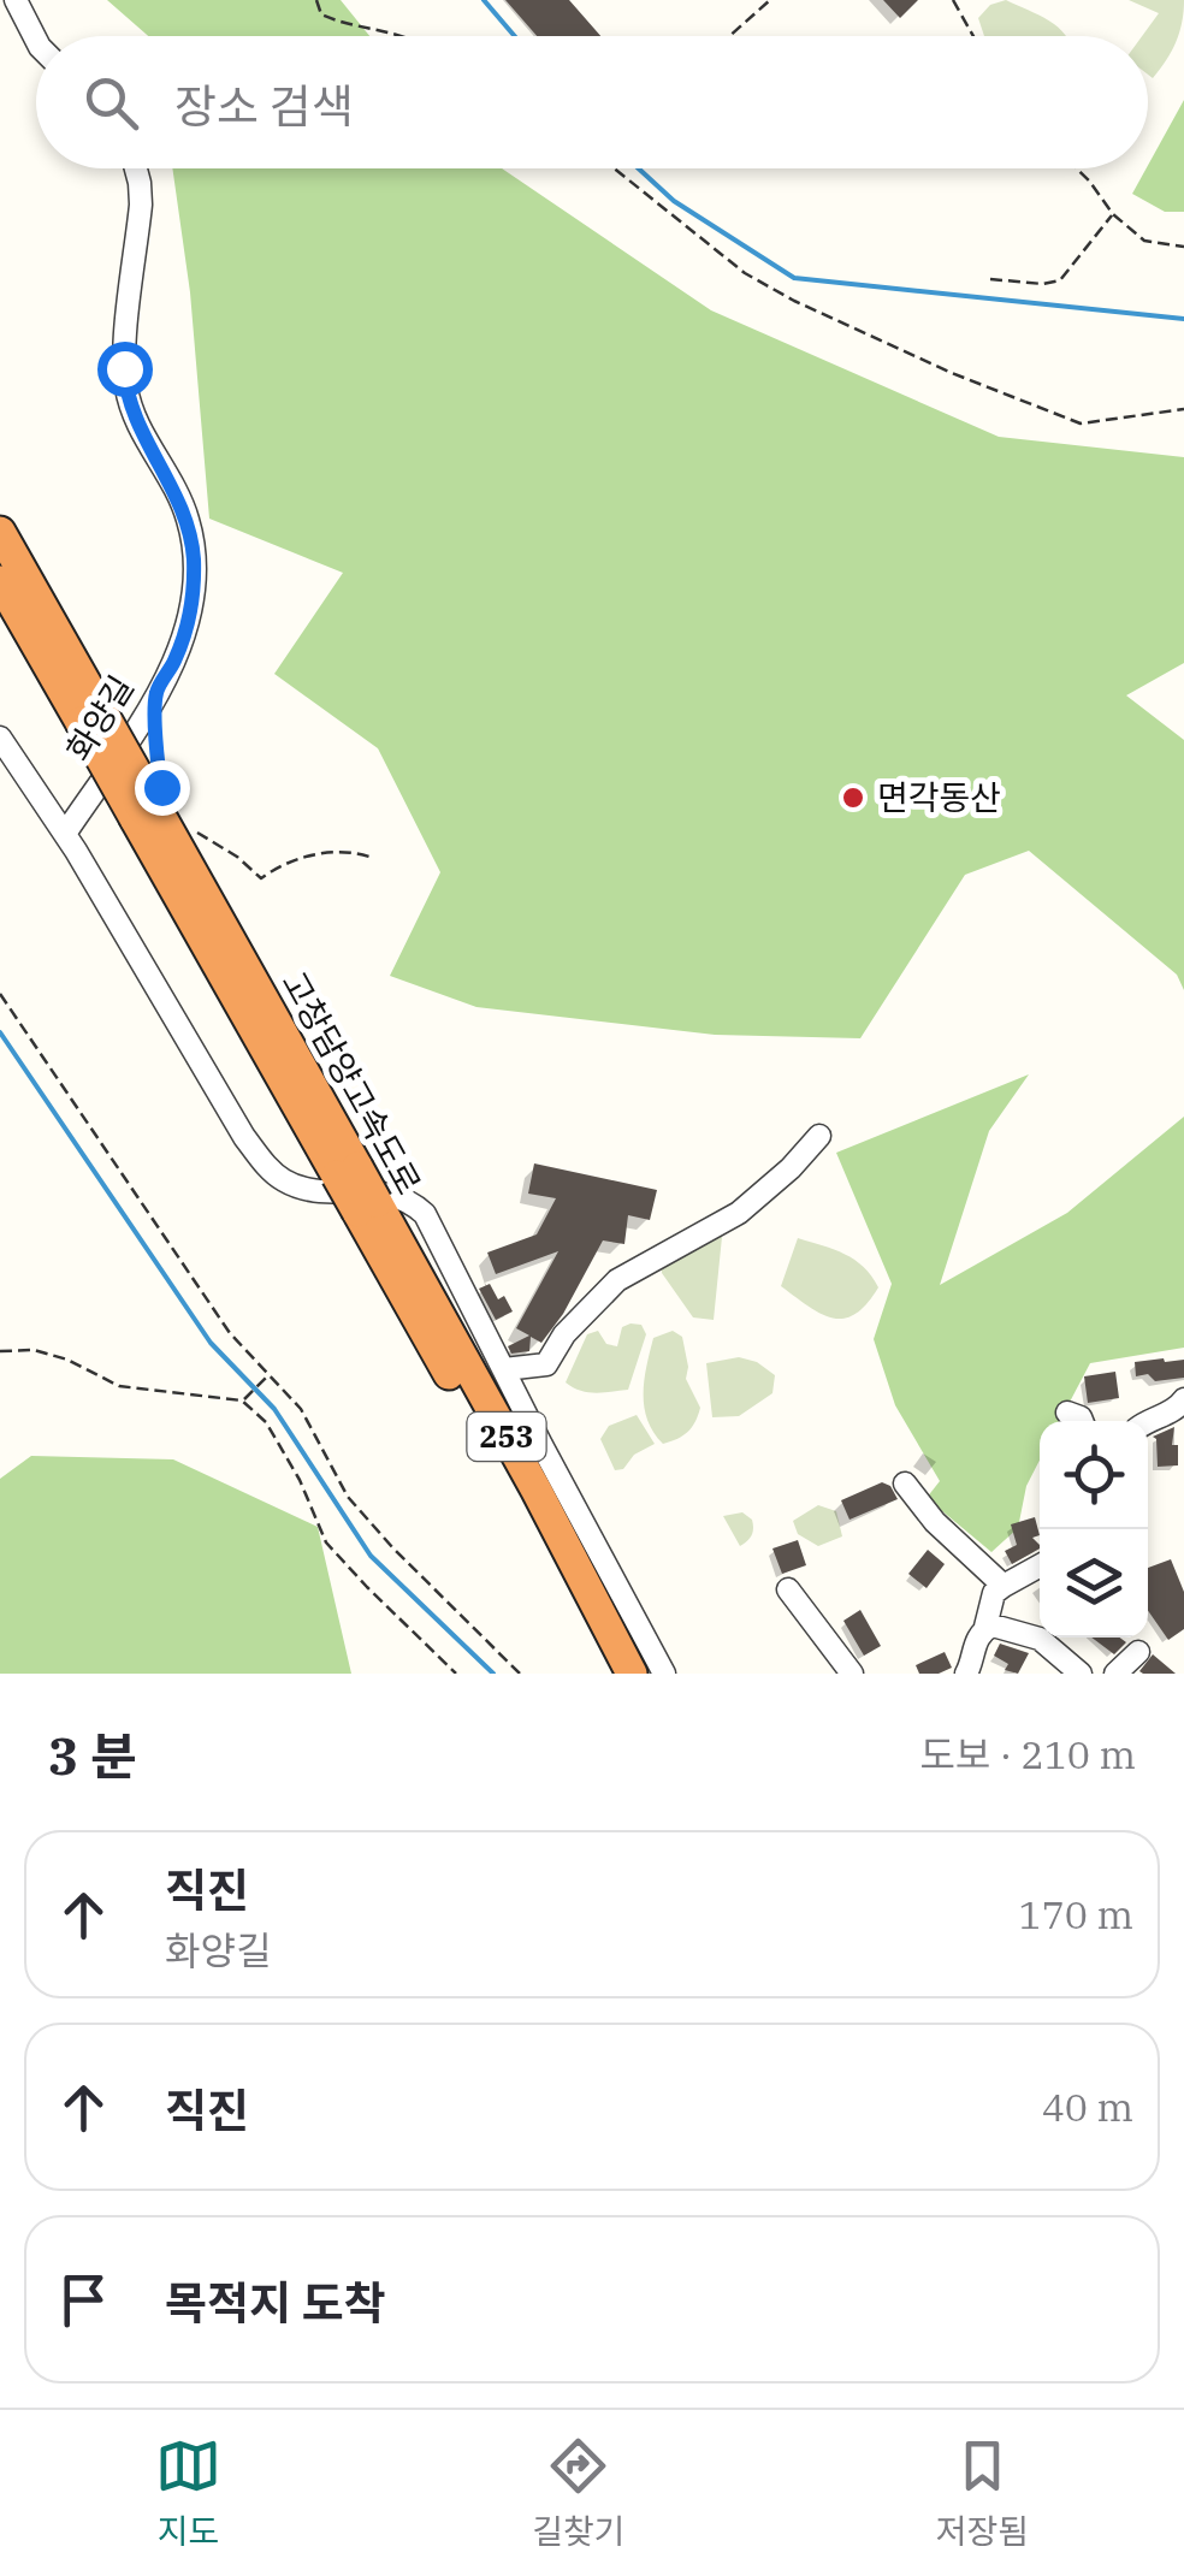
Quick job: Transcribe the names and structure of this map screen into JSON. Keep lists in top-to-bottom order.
{
  "streets": {
    "highway": ["고창담양고속도로", "253"],
    "street": ["화양길"]
  },
  "places": ["면각동산"],
  "page": {
    "search": "장소 검색",
    "heading": ["3 분", "도보 · 210 m"],
    "list": [
      ["직진", "화양길", "170 m"],
      ["직진", "40 m"],
      "목적지 도착"
    ],
    "nav": ["지도", "길찾기", "저장됨"]
  }
}
